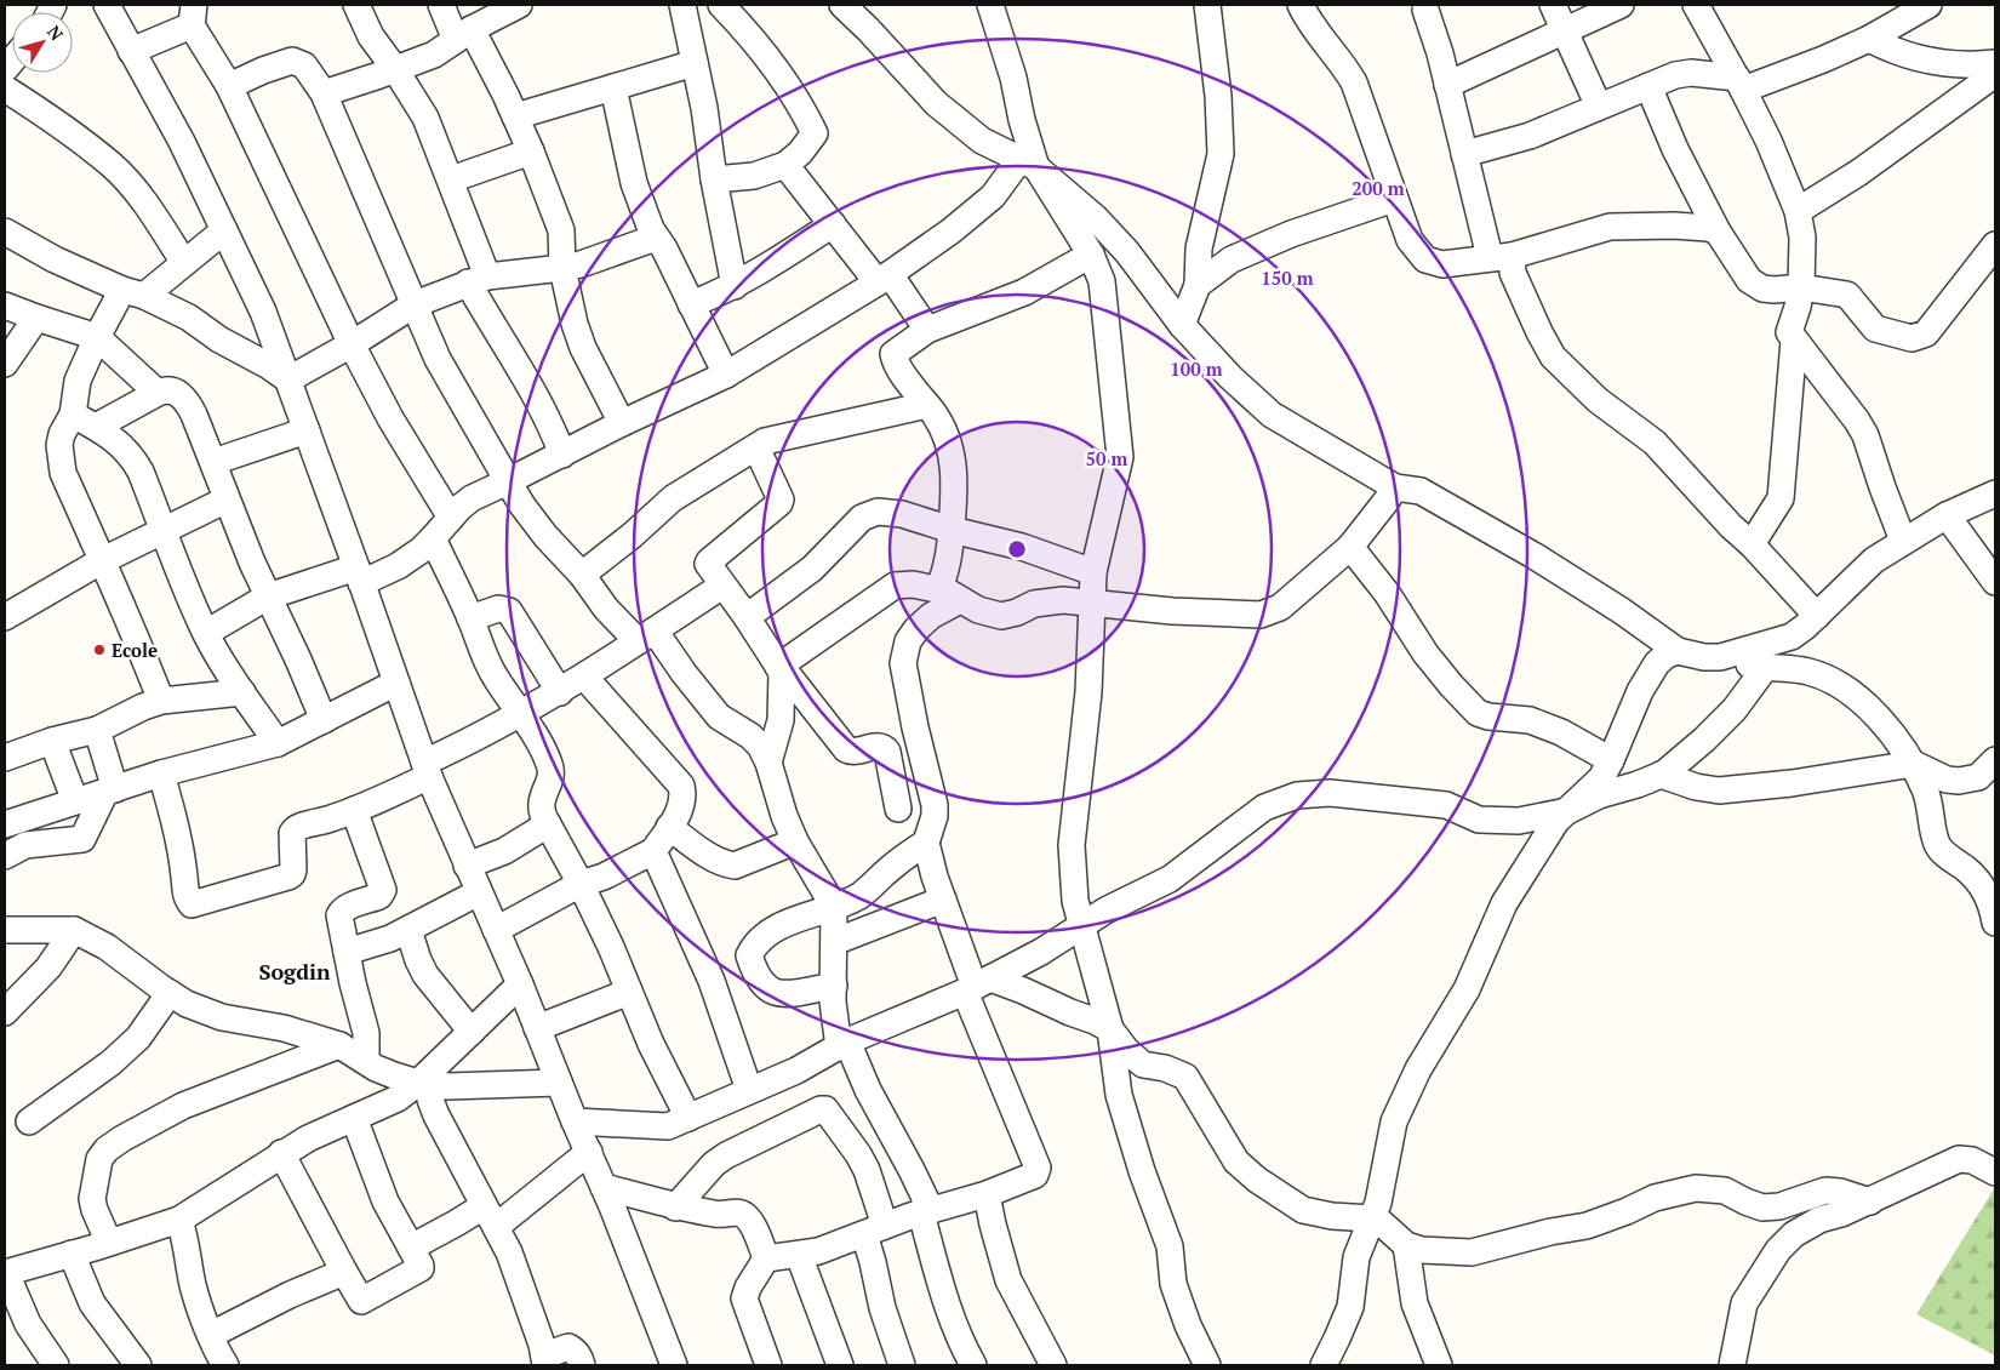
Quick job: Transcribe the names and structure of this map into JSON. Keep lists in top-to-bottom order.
{
  "districts": ["Sogdin"],
  "places": ["Ecole"],
  "north": "top right",
  "rings": [
    "200 m",
    "150 m",
    "100 m",
    "50 m"
  ]
}
